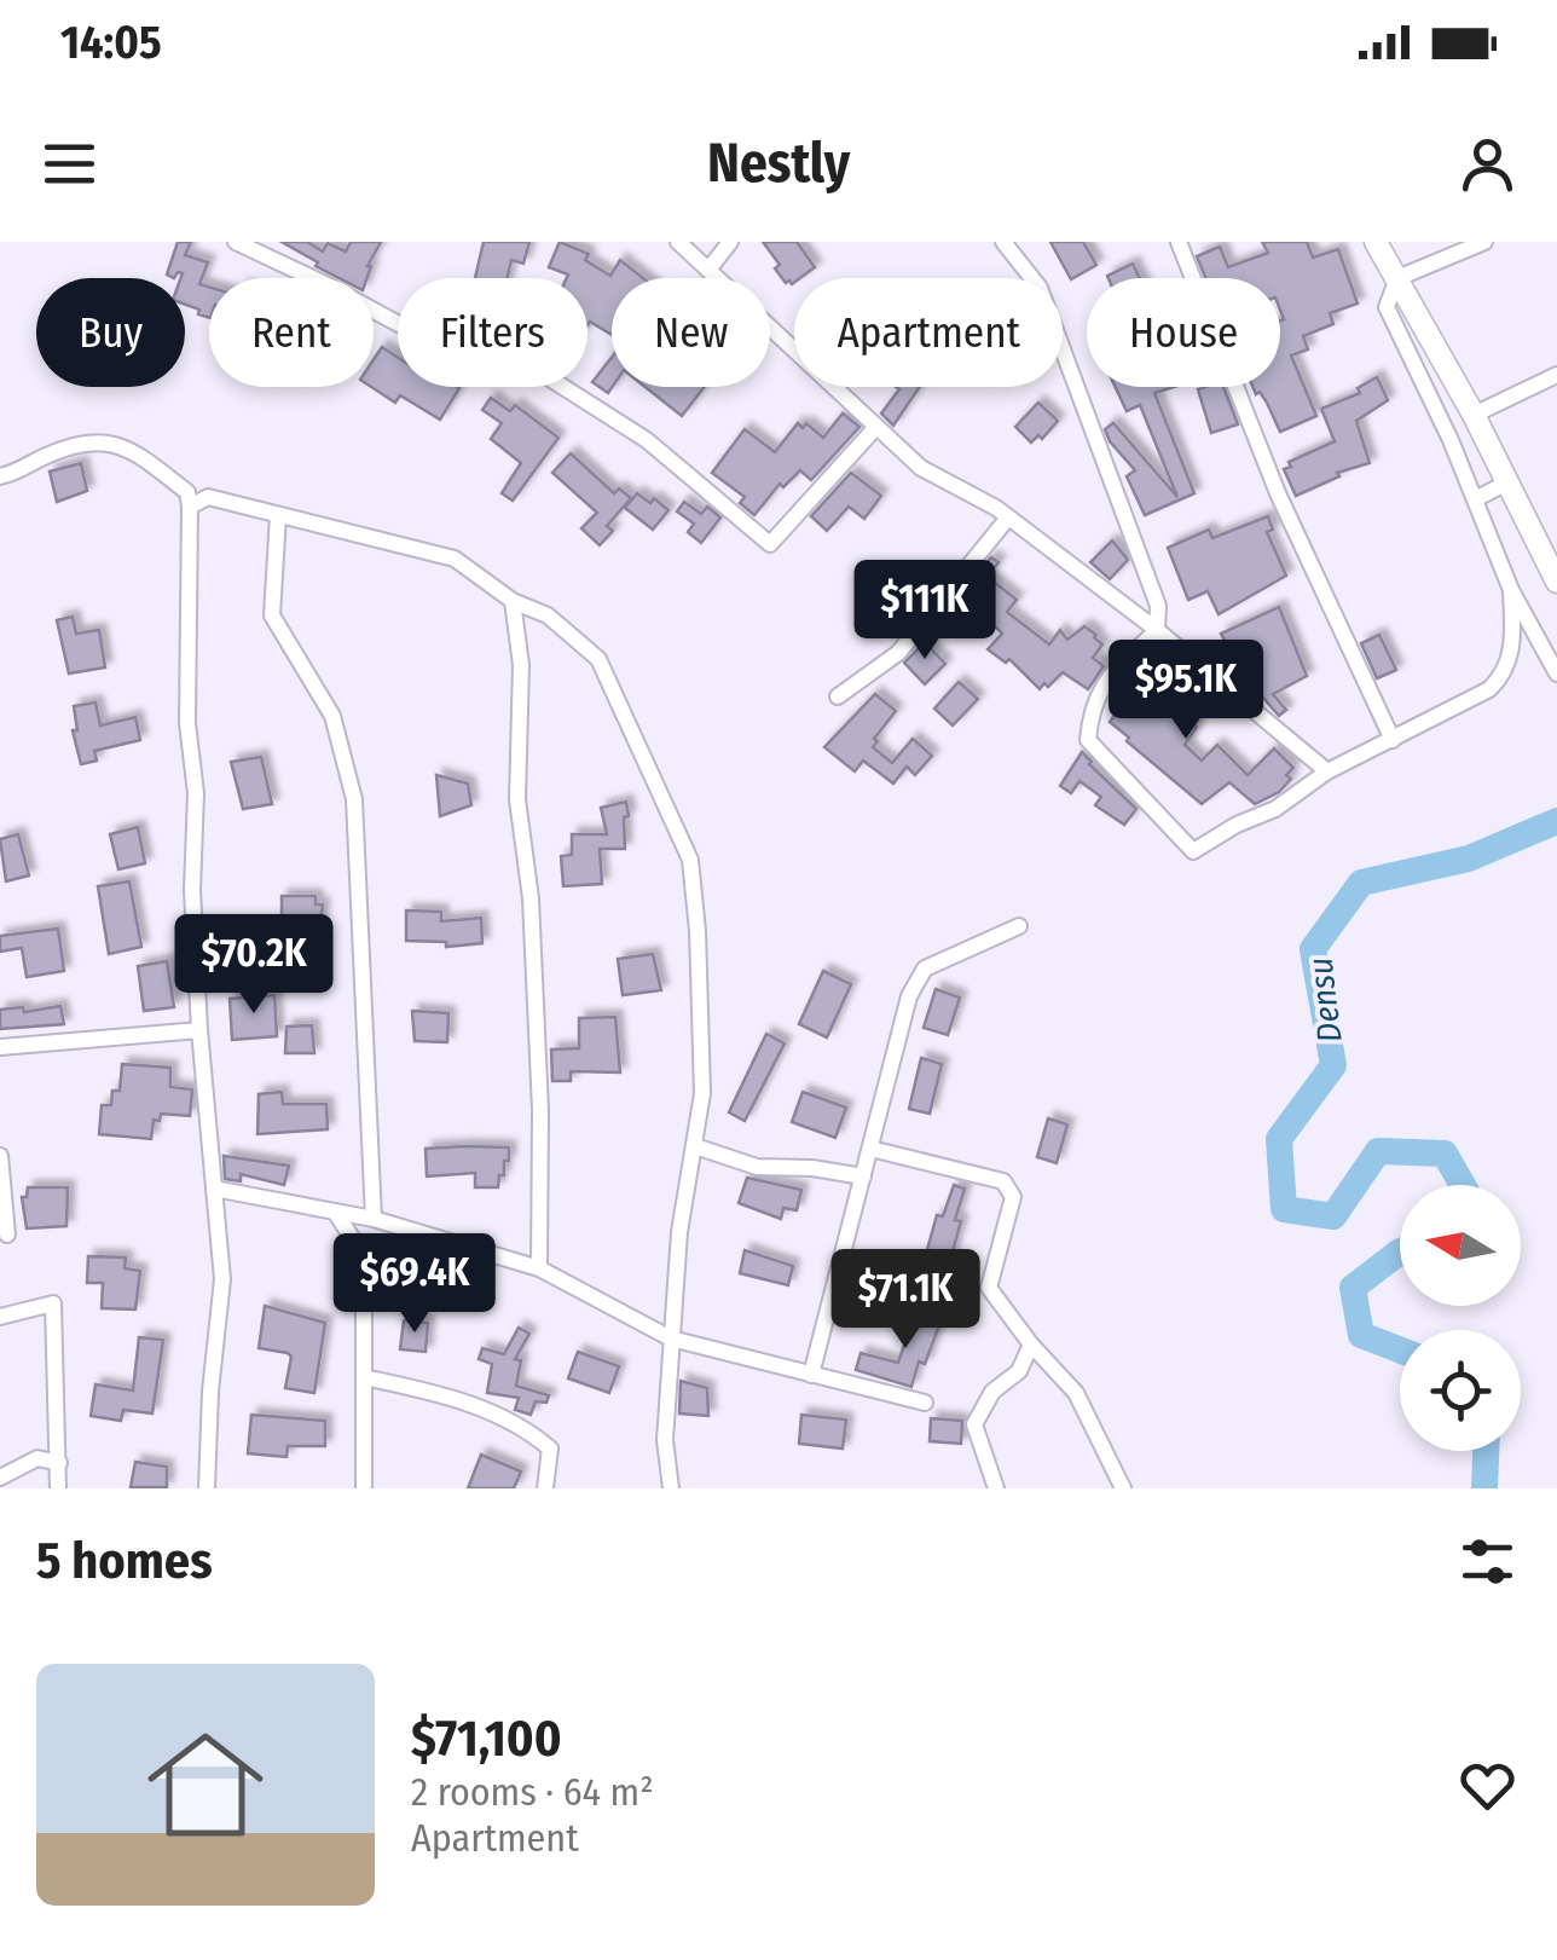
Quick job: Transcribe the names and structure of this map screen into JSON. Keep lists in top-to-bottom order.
{
  "water": ["Densu"],
  "north": "left",
  "page": {
    "status": "14:05",
    "header": "Nestly",
    "chip": [
      "Buy",
      "Rent",
      "Filters",
      "New",
      "Apartment",
      "House"
    ],
    "price": [
      "$111K",
      "$95.1K",
      "$70.2K",
      "$69.4K",
      "$71.1K"
    ],
    "heading": "5 homes",
    "list": [
      {
        "name": "$71,100",
        "note": "2 rooms · 64 m² · Apartment"
      }
    ]
  }
}
